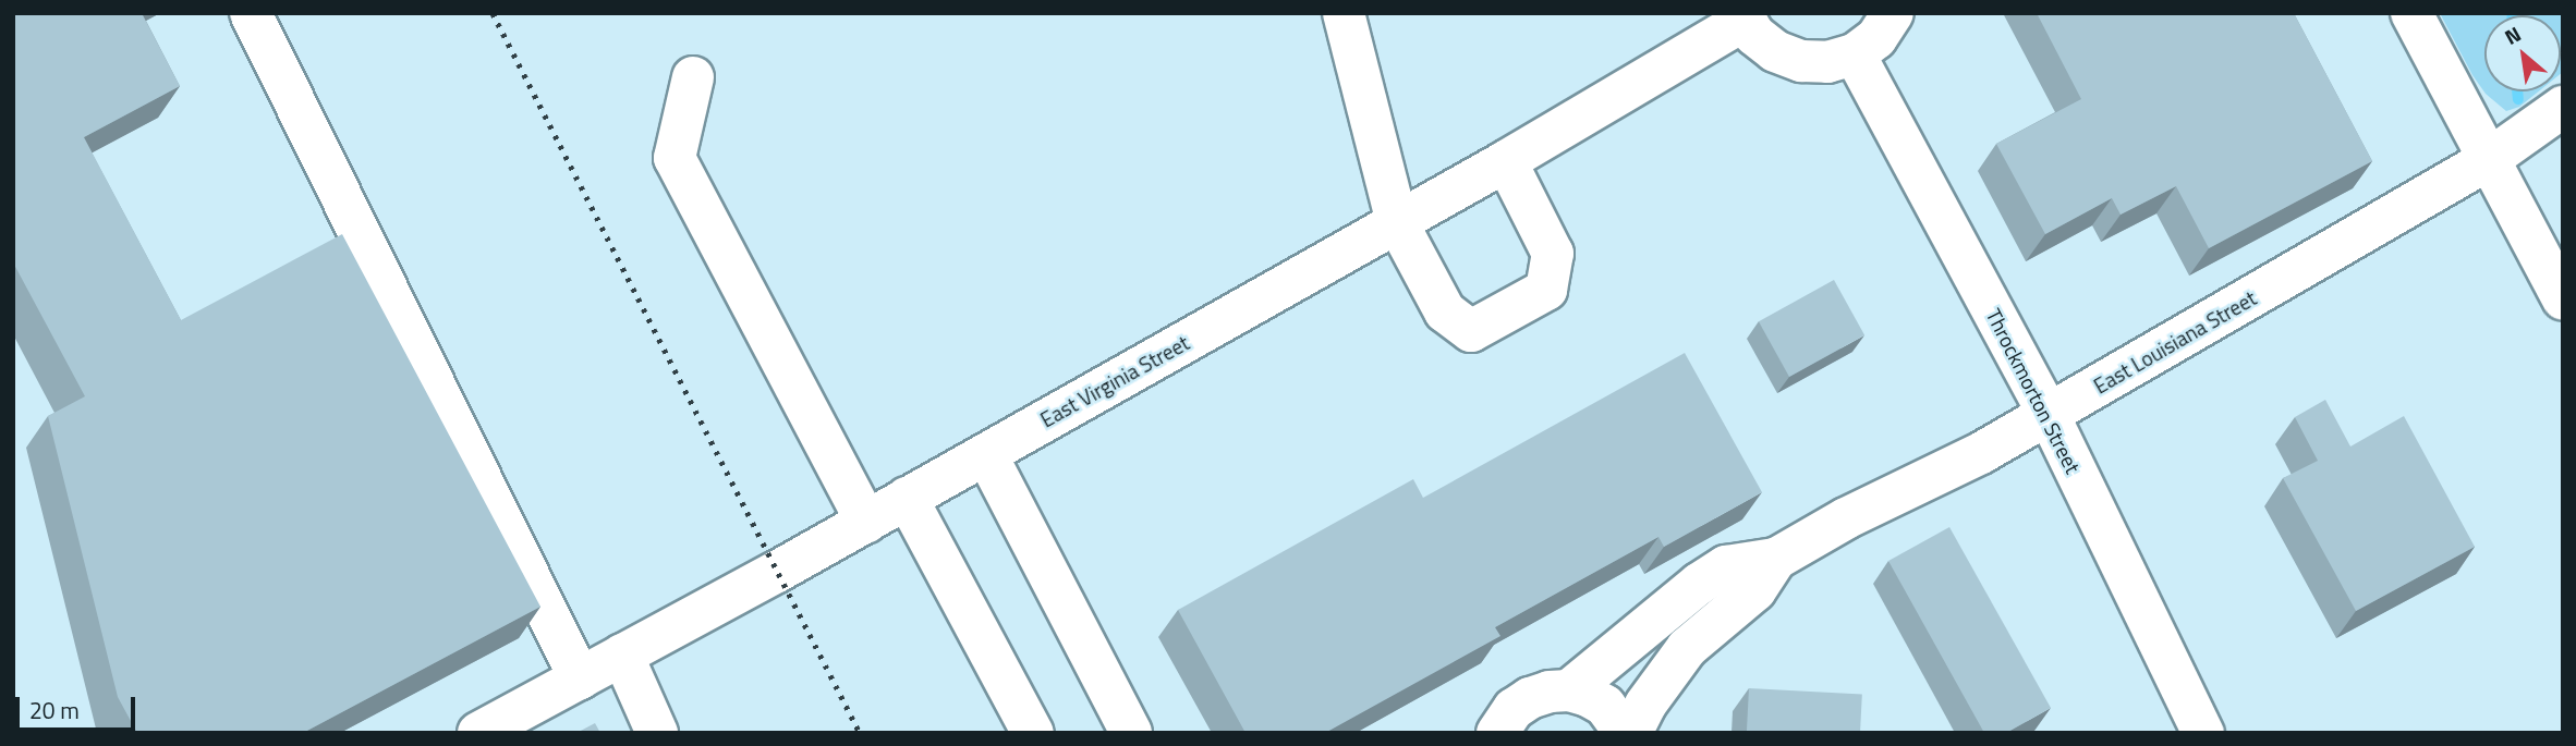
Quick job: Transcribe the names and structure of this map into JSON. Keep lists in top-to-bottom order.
{
  "streets": {
    "street": ["East Louisiana Street", "East Virginia Street", "Throckmorton Street"]
  },
  "crossings": [
    ["East Louisiana Street", "Throckmorton Street"]
  ],
  "scale_bar": "20 m",
  "north": "top left"
}
